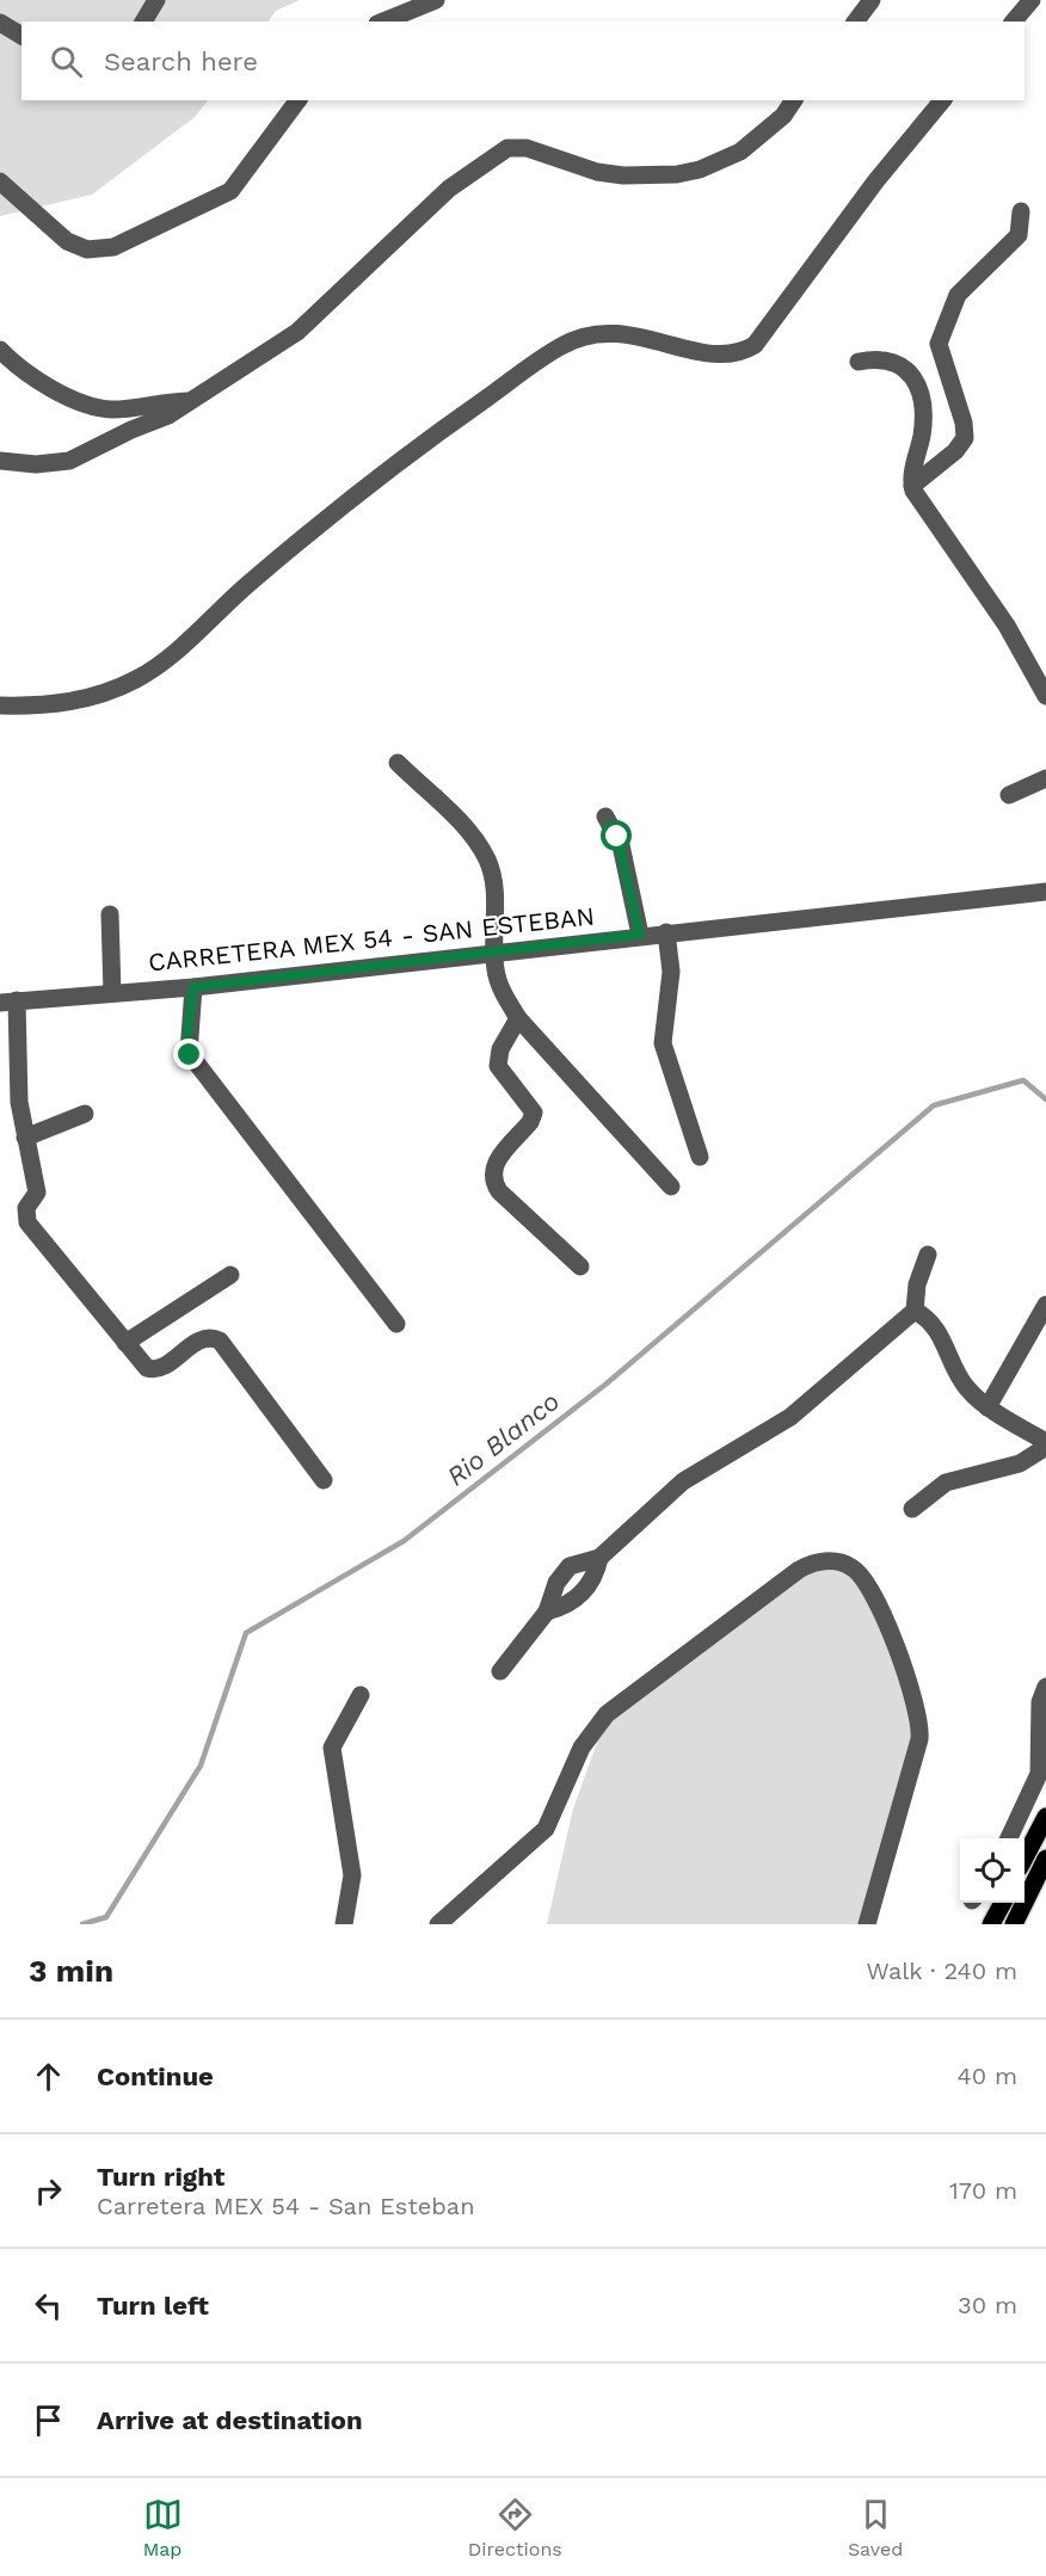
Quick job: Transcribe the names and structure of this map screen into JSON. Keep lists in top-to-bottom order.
{
  "streets": {
    "street": ["CARRETERA MEX 54 - SAN ESTEBAN"]
  },
  "water": ["Rio Blanco"],
  "page": {
    "search": "Search here",
    "heading": ["3 min", "Walk · 240 m"],
    "list": [
      ["Continue", "40 m"],
      ["Turn right", "Carretera MEX 54 - San Esteban", "170 m"],
      ["Turn left", "30 m"],
      "Arrive at destination"
    ],
    "nav": ["Map", "Directions", "Saved"]
  }
}
